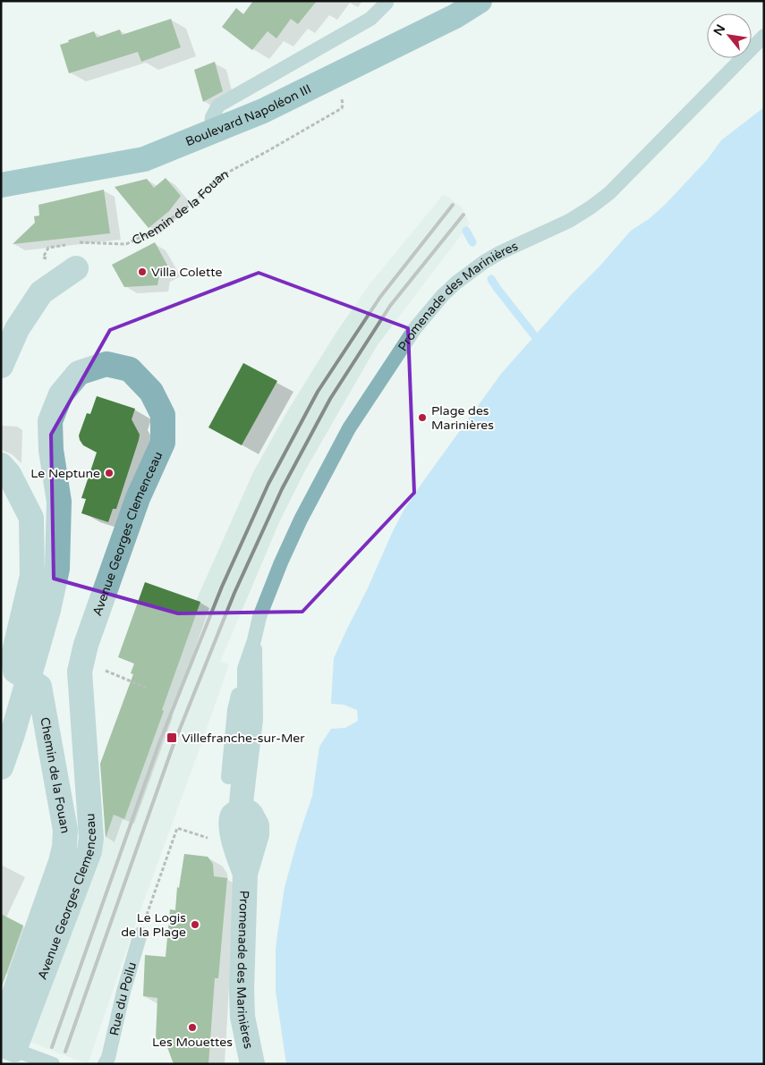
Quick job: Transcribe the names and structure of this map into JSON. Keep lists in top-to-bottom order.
{
  "streets": {
    "main road": ["Boulevard Napoléon III"],
    "street": ["Chemin de la Fouan", "Promenade des Marinières", "Avenue Georges Clemenceau"],
    "lane": ["Rue du Poilu"]
  },
  "crossings": [
    ["Chemin de la Fouan", "Avenue Georges Clemenceau"]
  ],
  "places": {
    "other": [
      "Villa Colette",
      "Plage des Marinières",
      "Le Neptune",
      "Le Logis de la Plage",
      "Les Mouettes"
    ],
    "transit": ["Villefranche-sur-Mer"]
  },
  "north": "top left"
}
